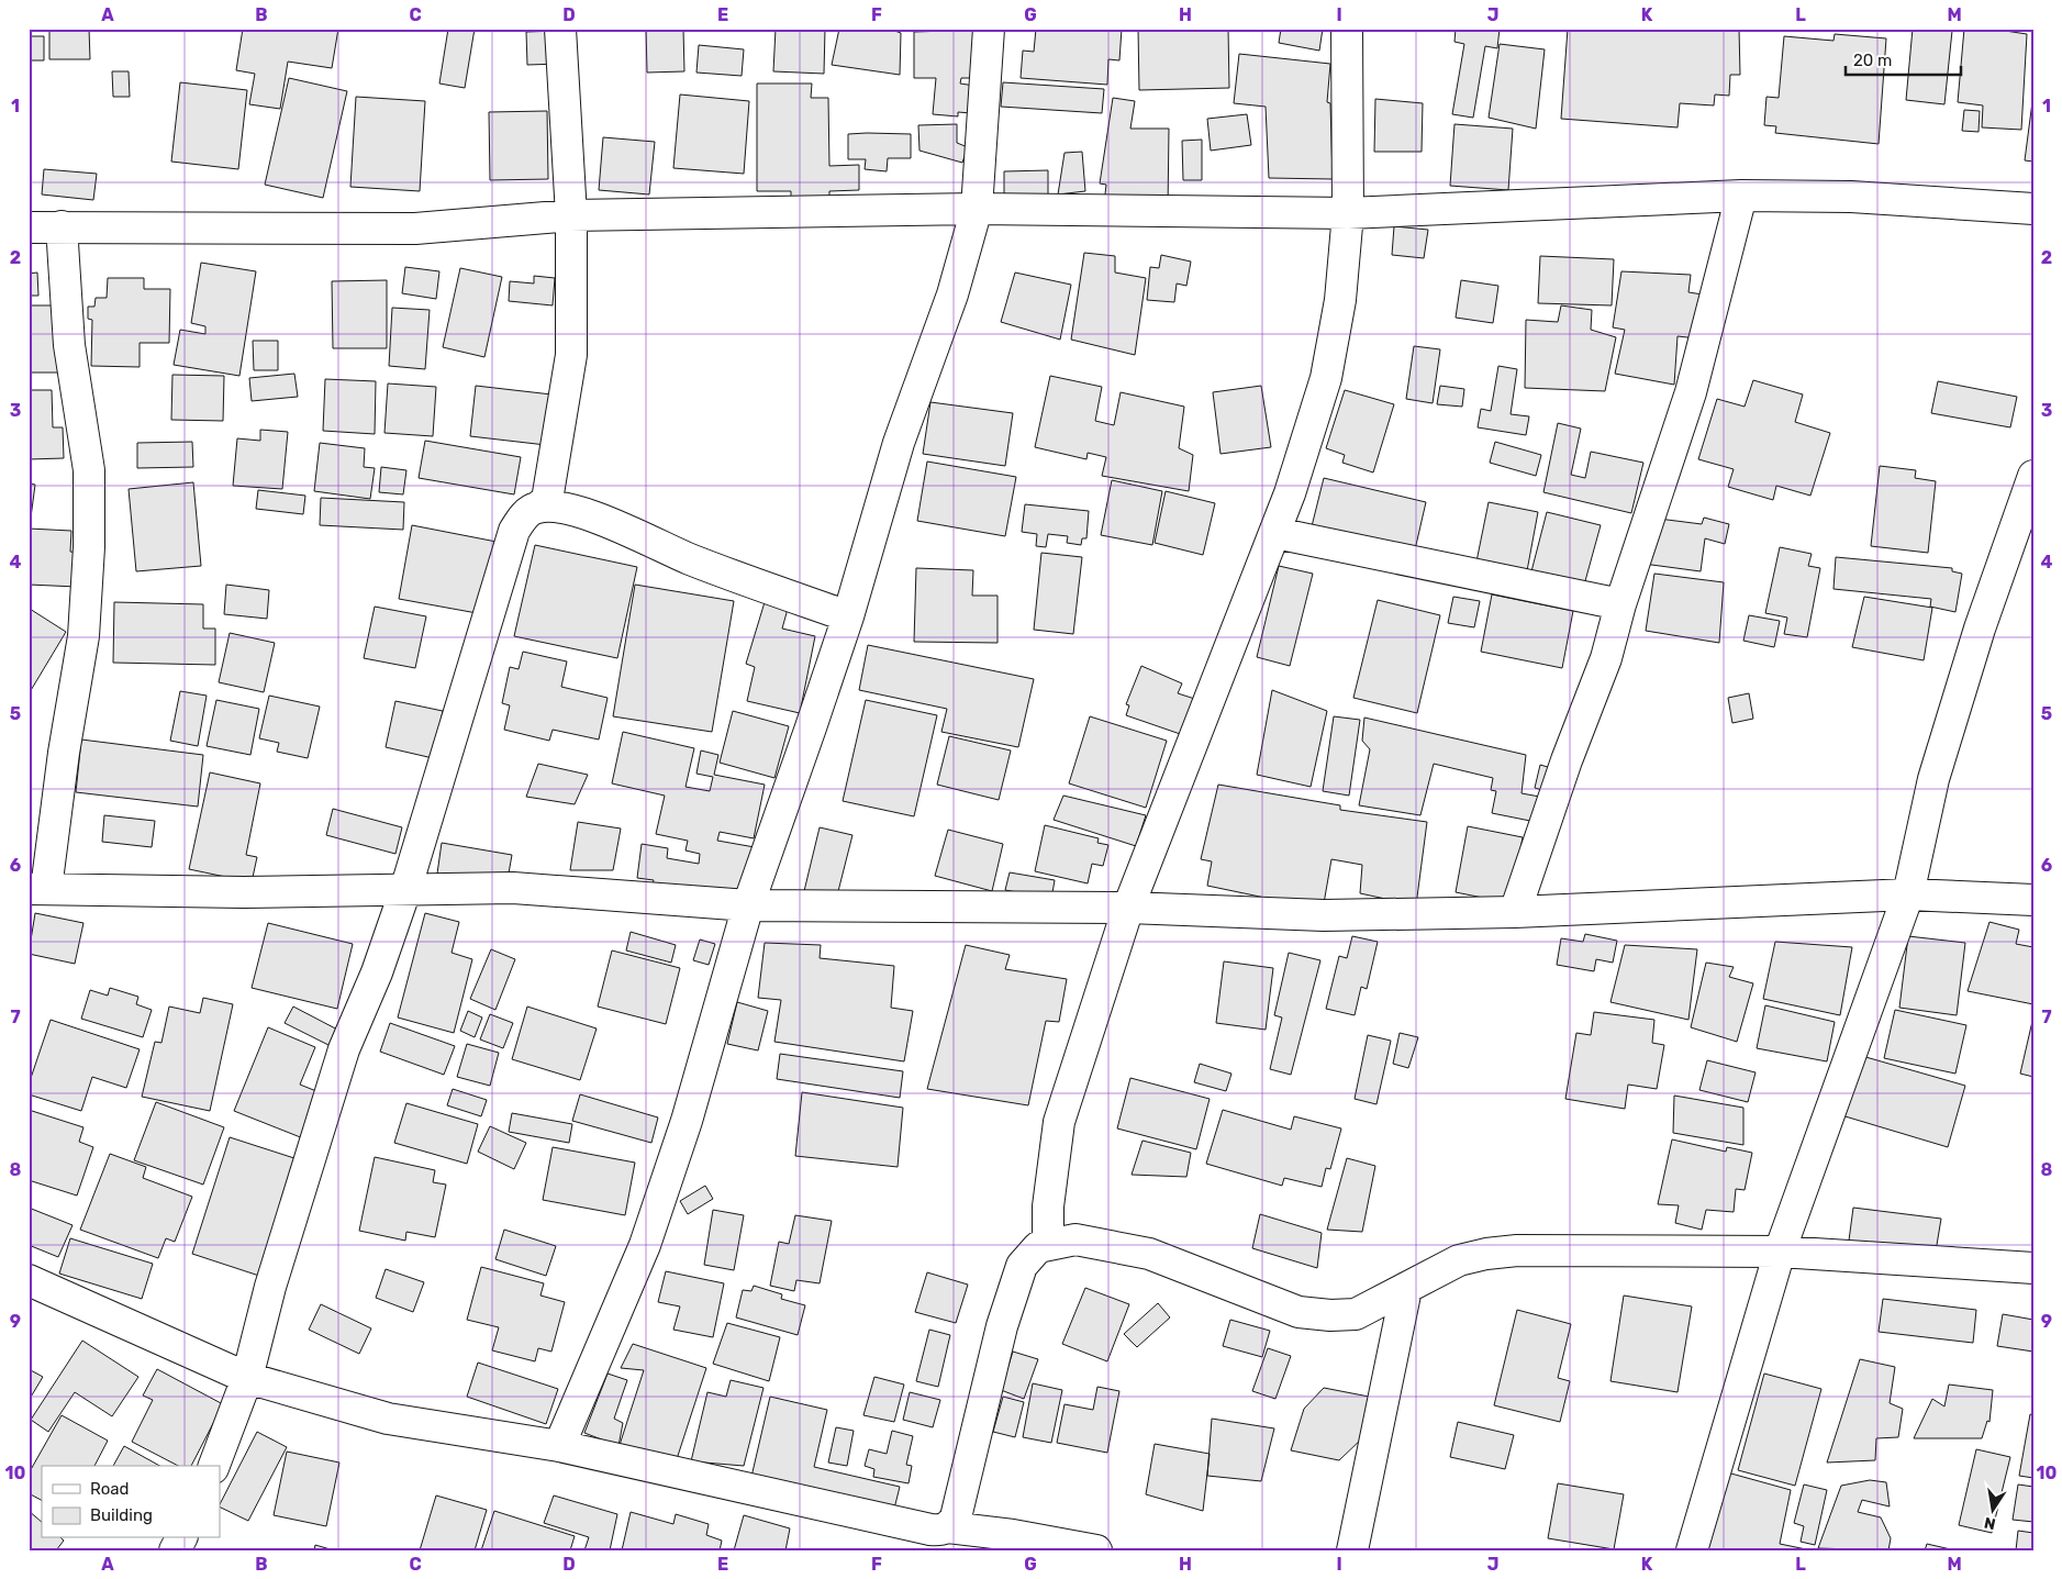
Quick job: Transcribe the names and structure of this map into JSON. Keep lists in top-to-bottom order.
{
  "legend": ["Road", "Building"],
  "scale_bar": "20 m",
  "north": "bottom",
  "grid": {
    "columns": [
      "A",
      "B",
      "C",
      "D",
      "E",
      "F",
      "G",
      "H",
      "I",
      "J",
      "K",
      "L",
      "M"
    ],
    "rows": [
      "1",
      "2",
      "3",
      "4",
      "5",
      "6",
      "7",
      "8",
      "9",
      "10"
    ]
  }
}
